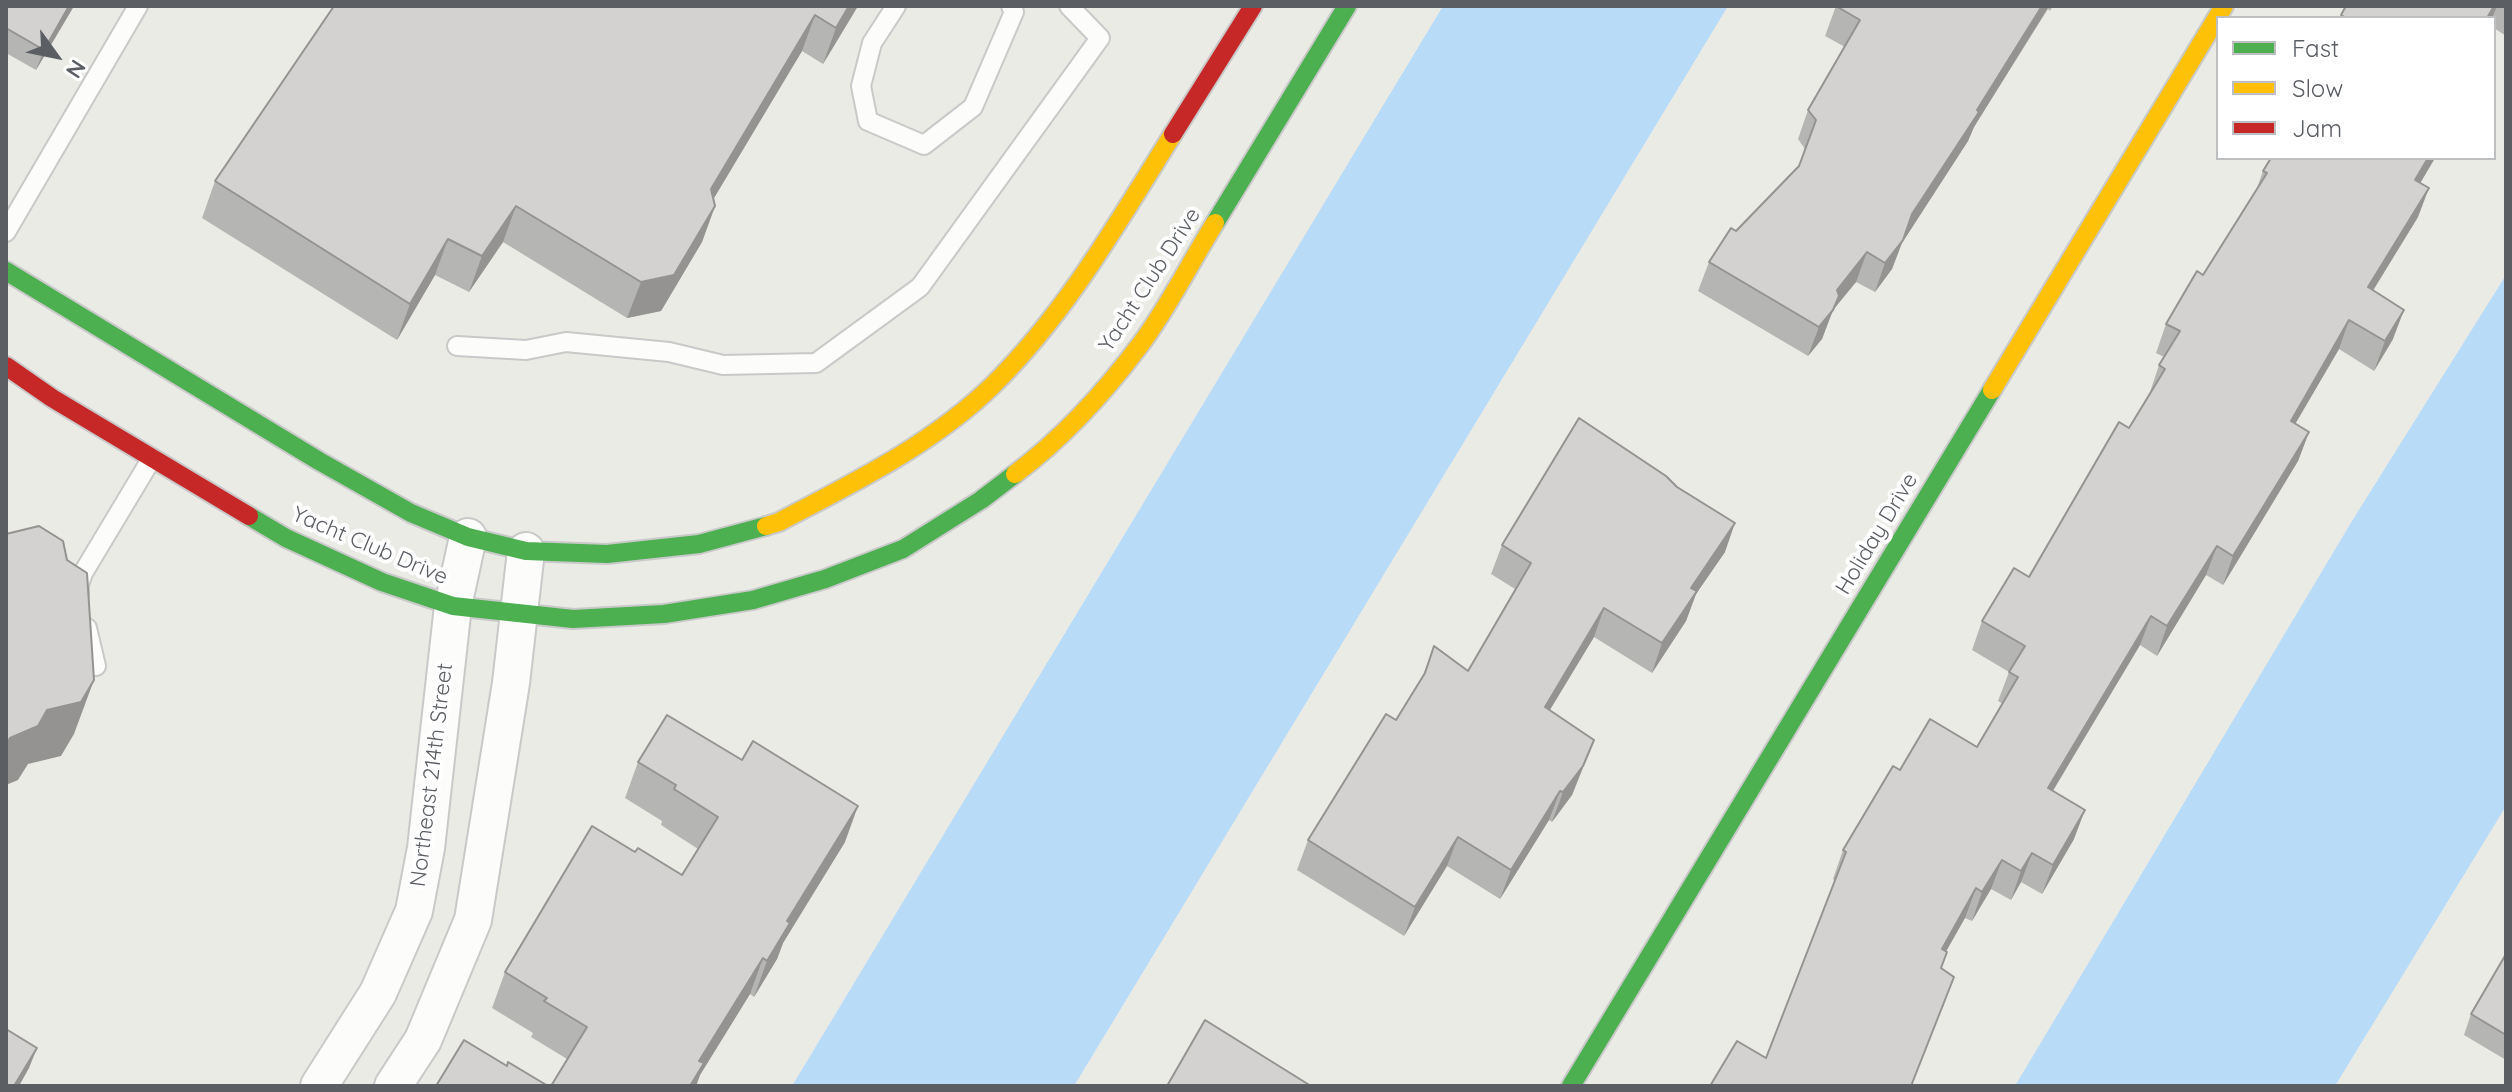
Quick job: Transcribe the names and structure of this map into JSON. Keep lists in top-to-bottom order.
{
  "streets": {
    "street": ["Yacht Club Drive", "Holiday Drive", "Northeast 214th Street"]
  },
  "crossings": [
    ["Yacht Club Drive", "Northeast 214th Street"]
  ],
  "legend": ["Fast", "Slow", "Jam"],
  "north": "bottom right"
}
